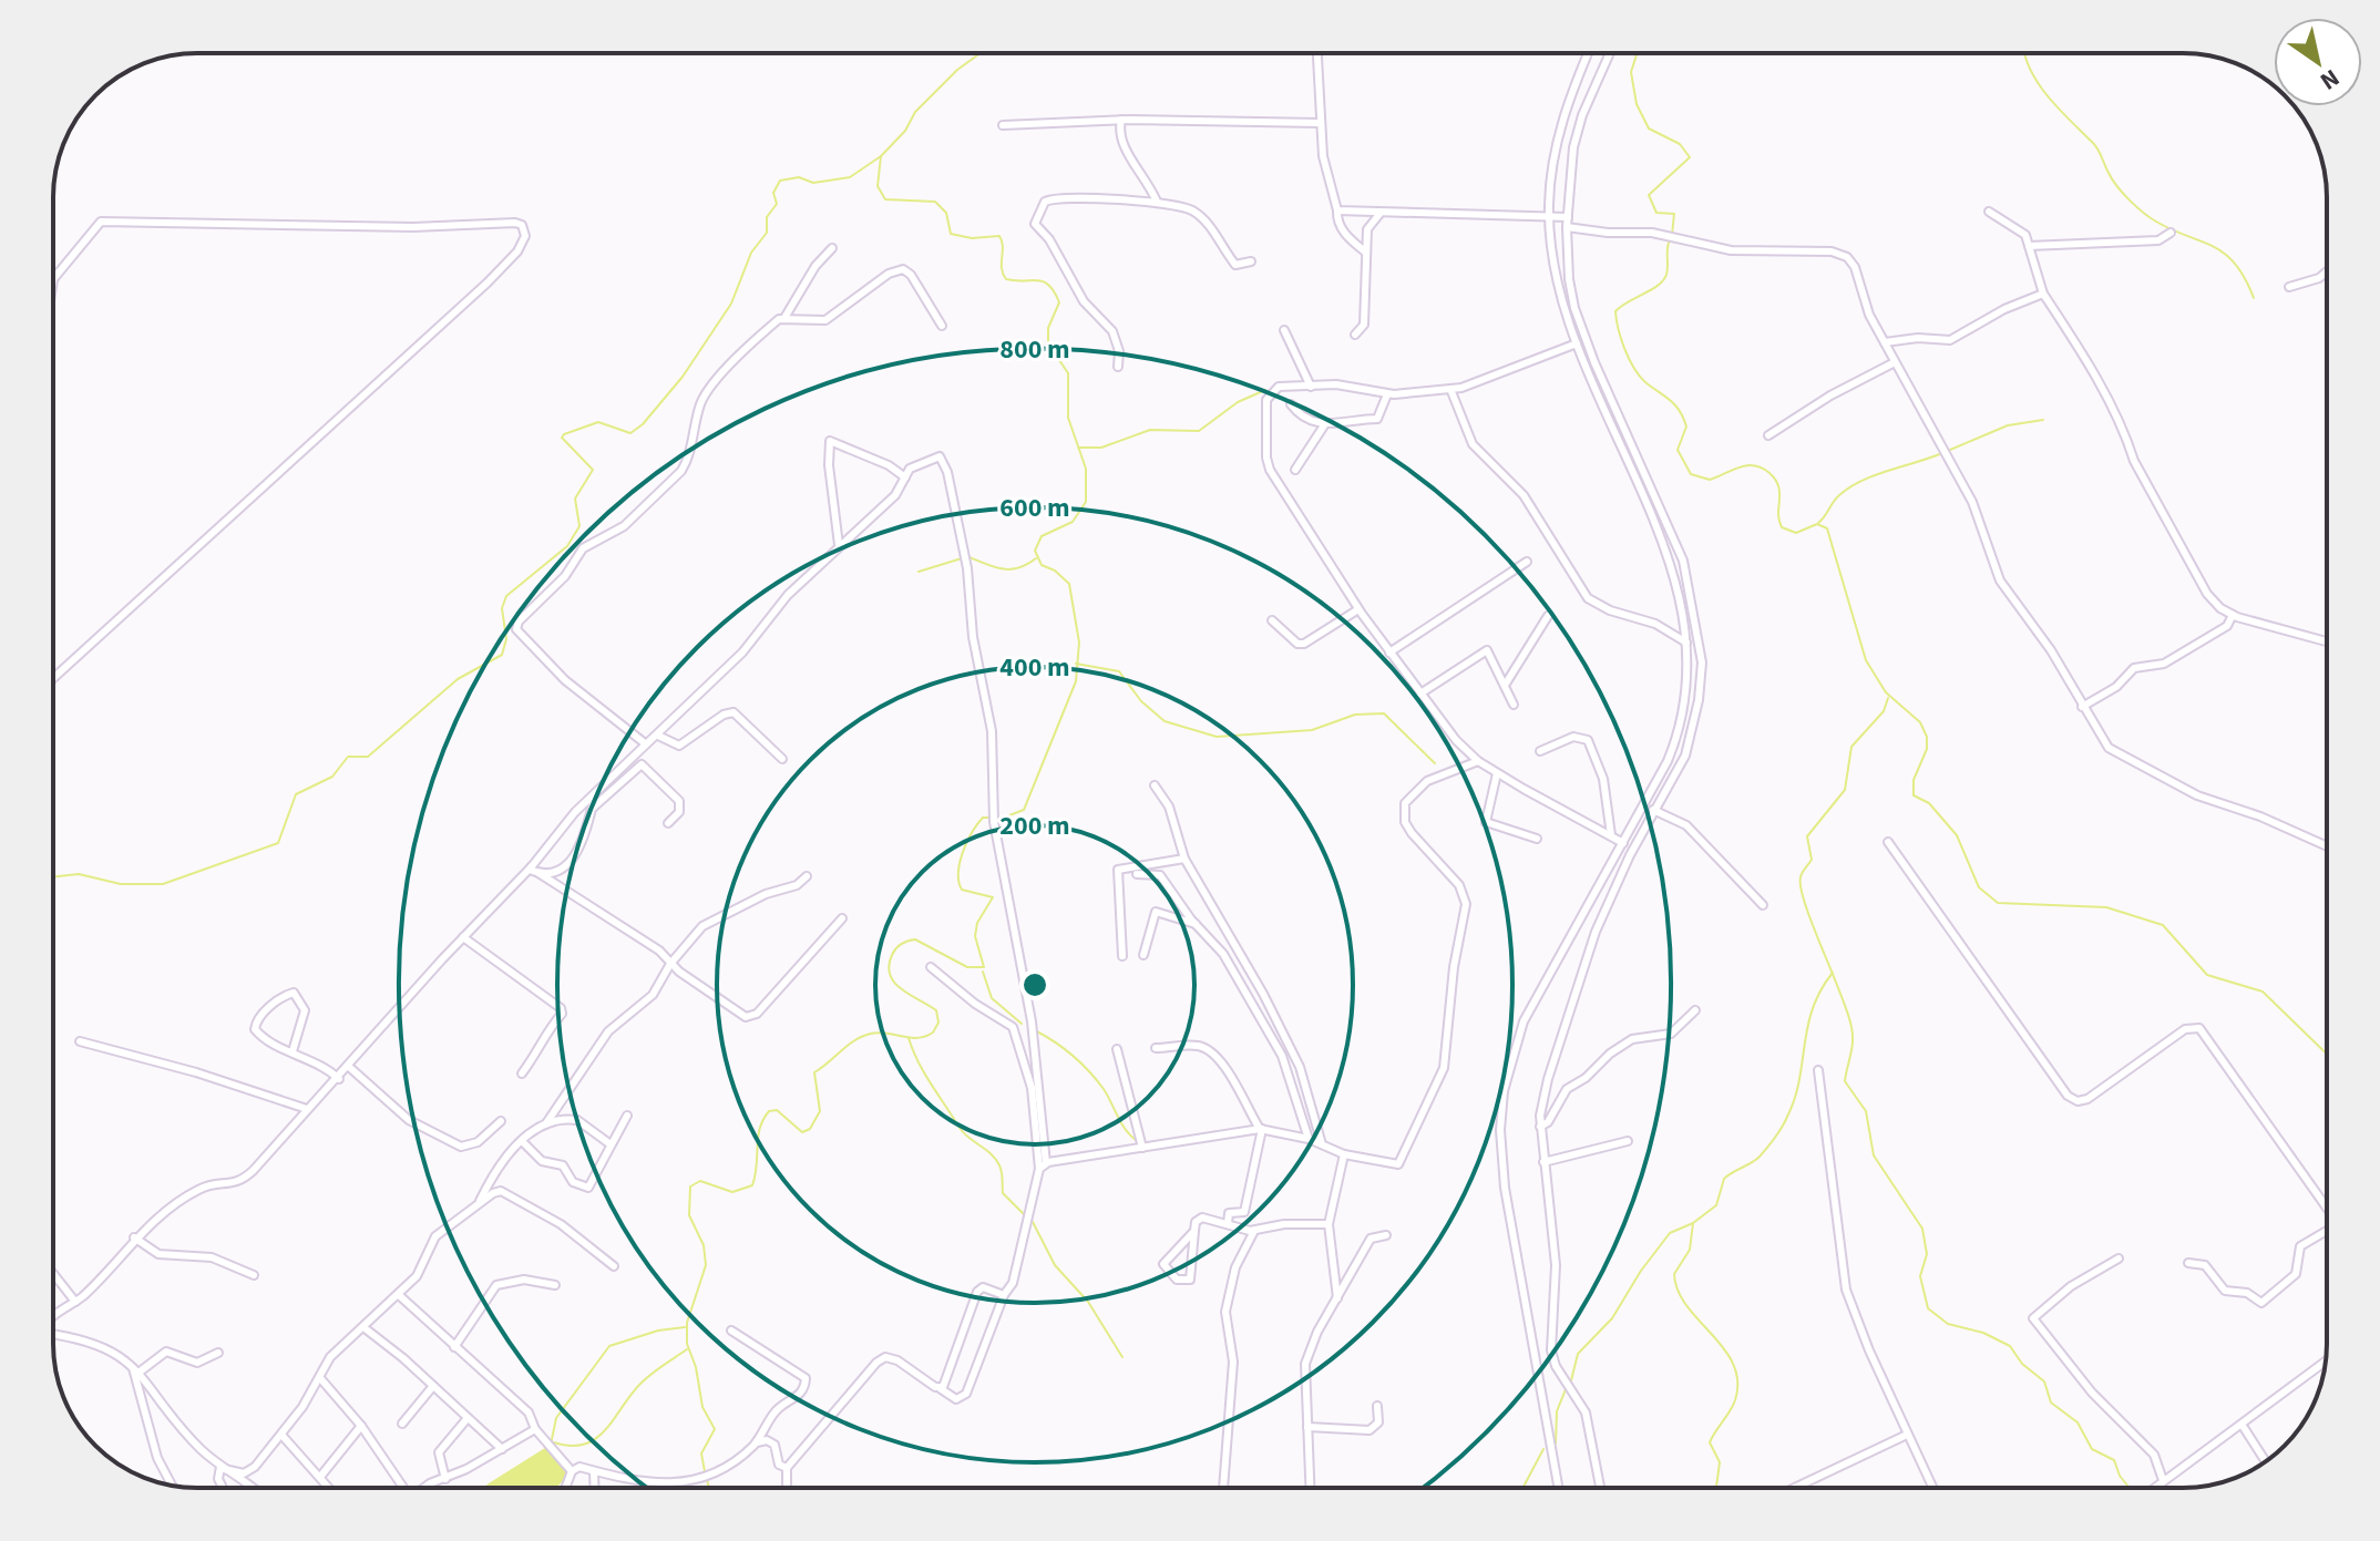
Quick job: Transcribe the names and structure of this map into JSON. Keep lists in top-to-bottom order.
{
  "north": "bottom right",
  "rings": [
    "800 m",
    "600 m",
    "400 m",
    "200 m"
  ]
}
